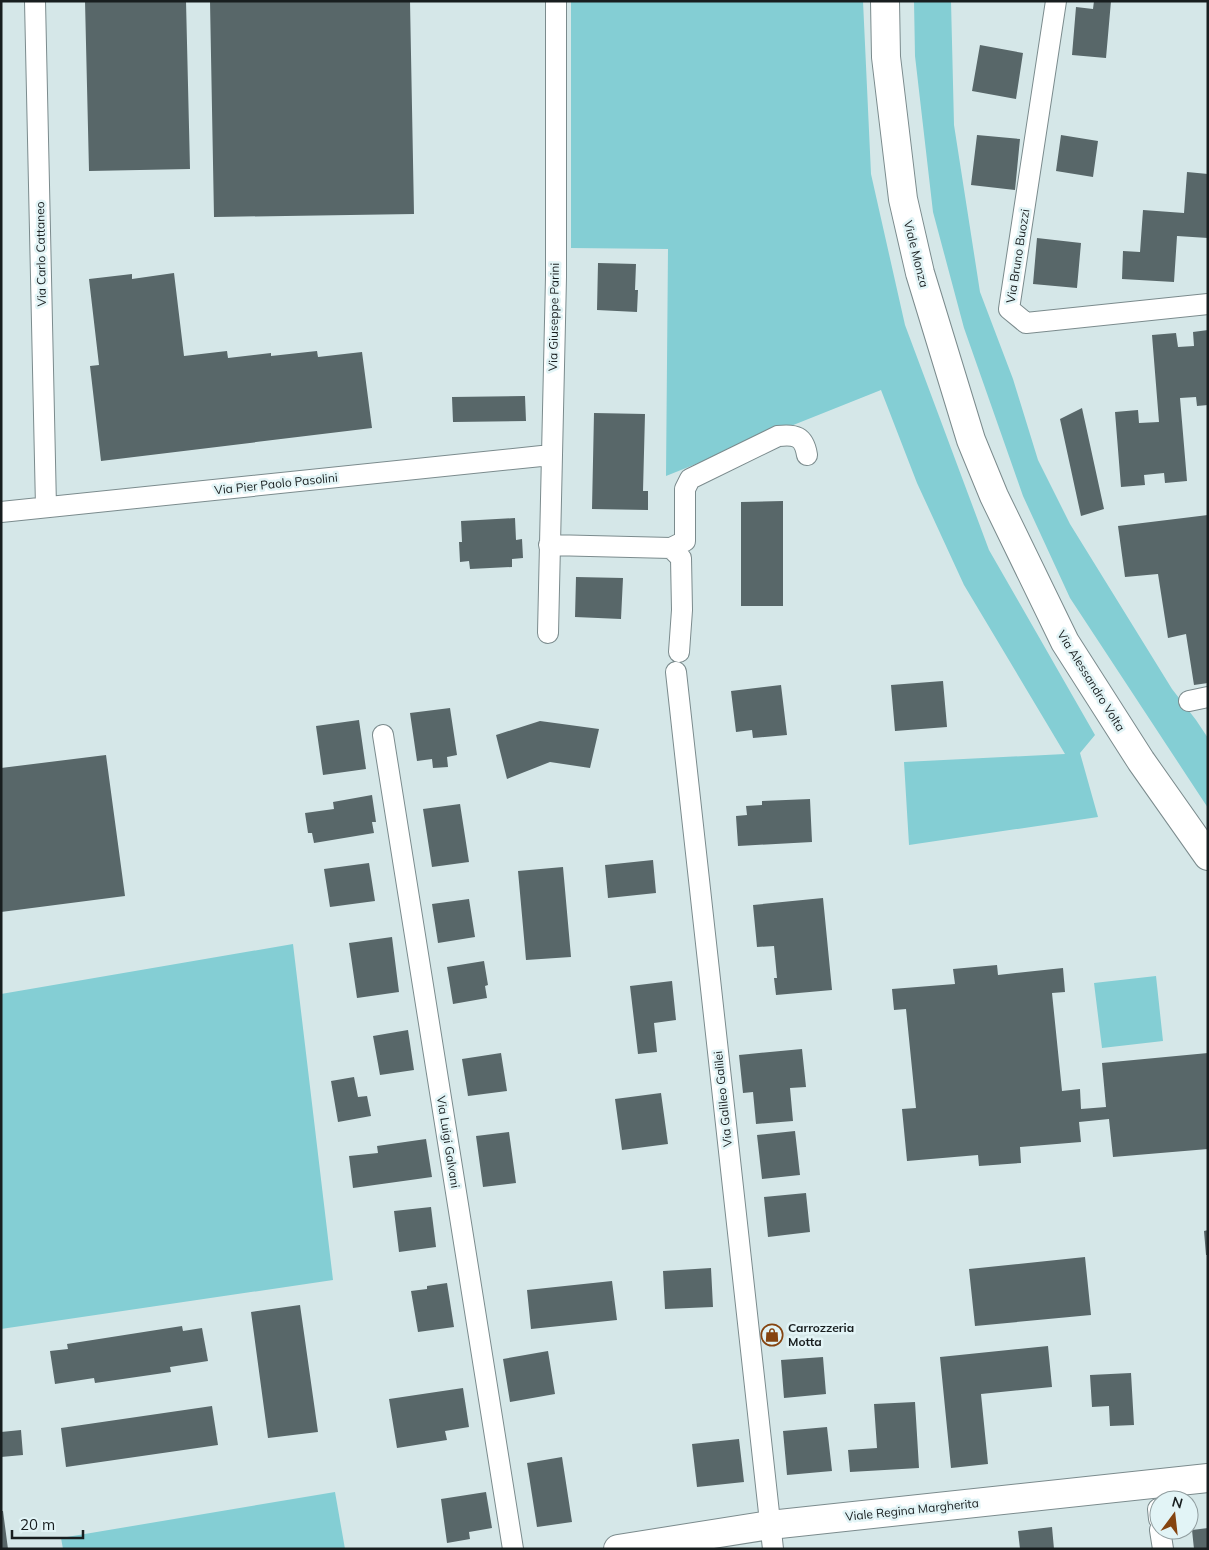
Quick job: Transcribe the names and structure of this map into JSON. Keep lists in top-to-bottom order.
{
  "streets": {
    "main road": ["Viale Monza", "Via Alessandro Volta", "Viale Regina Margherita"],
    "street": [
      "Via Carlo Cattaneo",
      "Via Bruno Buozzi",
      "Via Giuseppe Parini",
      "Via Pier Paolo Pasolini",
      "Via Galileo Galilei",
      "Via Luigi Galvani"
    ]
  },
  "crossings": [
    ["Via Carlo Cattaneo", "Via Pier Paolo Pasolini"],
    ["Viale Monza", "Via Alessandro Volta"],
    ["Via Giuseppe Parini", "Via Pier Paolo Pasolini"],
    ["Via Galileo Galilei", "Viale Regina Margherita"]
  ],
  "places": {
    "shop": ["Carrozzeria Motta"]
  },
  "scale_bar": "20 m",
  "north": "top"
}
